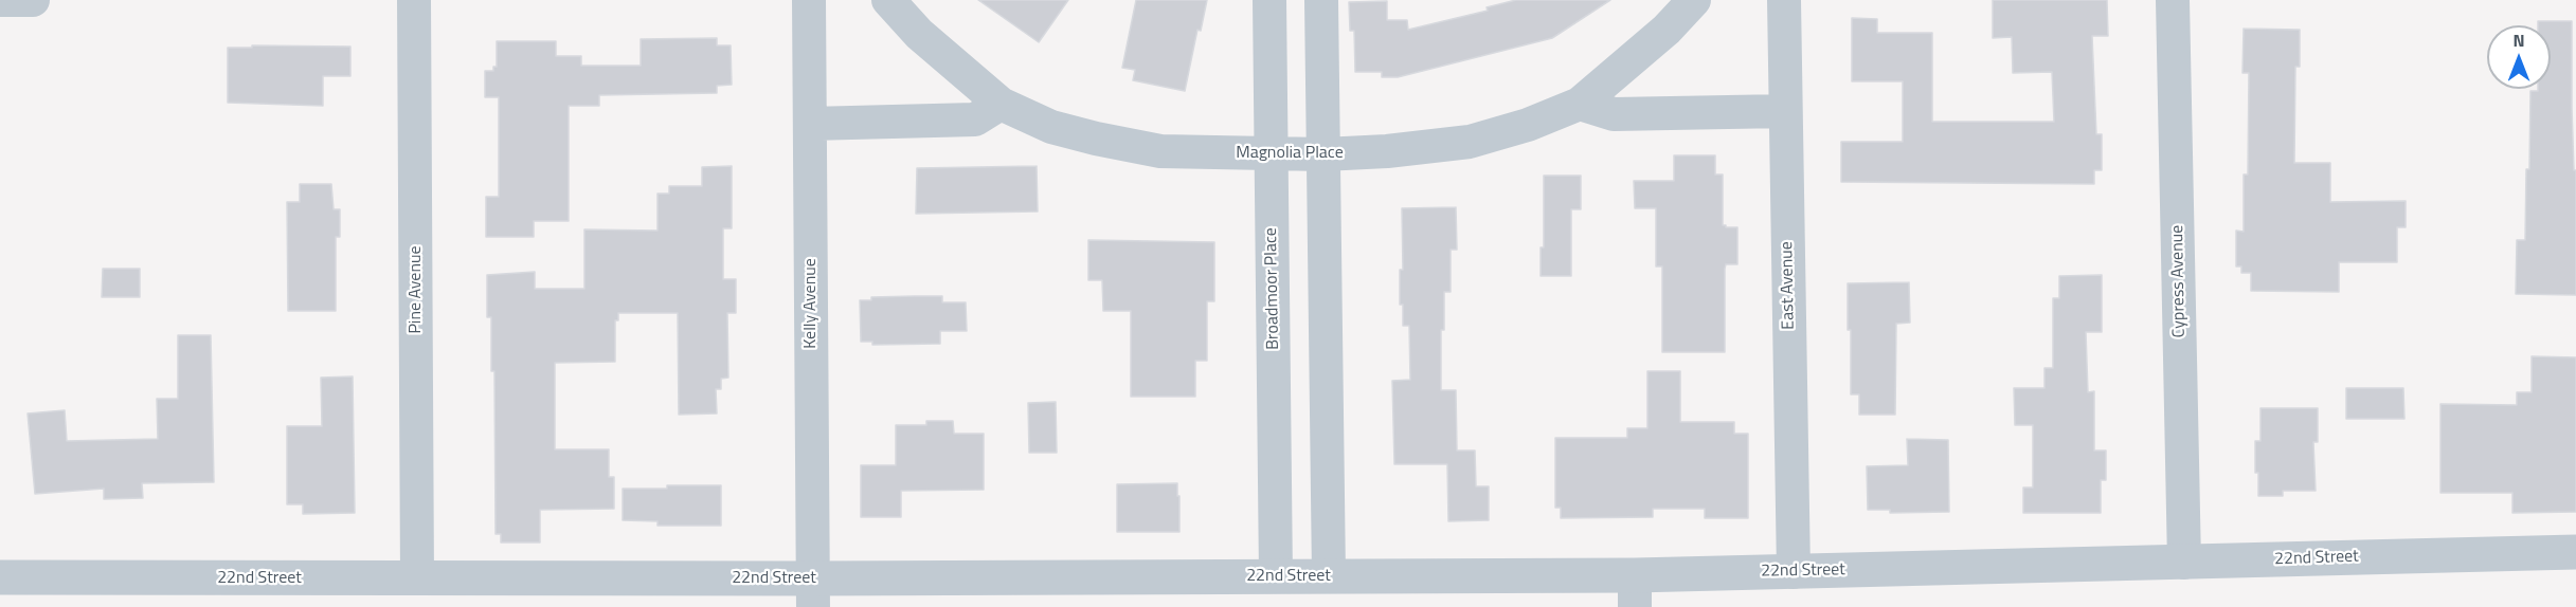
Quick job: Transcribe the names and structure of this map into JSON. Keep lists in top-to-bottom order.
{
  "streets": {
    "street": [
      "Magnolia Place",
      "Cypress Avenue",
      "East Avenue",
      "Broadmoor Place",
      "Pine Avenue",
      "Kelly Avenue",
      "22nd Street"
    ]
  },
  "crossings": [
    ["Magnolia Place", "Broadmoor Place"],
    ["Cypress Avenue", "22nd Street"],
    ["East Avenue", "22nd Street"],
    ["Broadmoor Place", "22nd Street"],
    ["Pine Avenue", "22nd Street"],
    ["Kelly Avenue", "22nd Street"]
  ],
  "north": "top"
}
